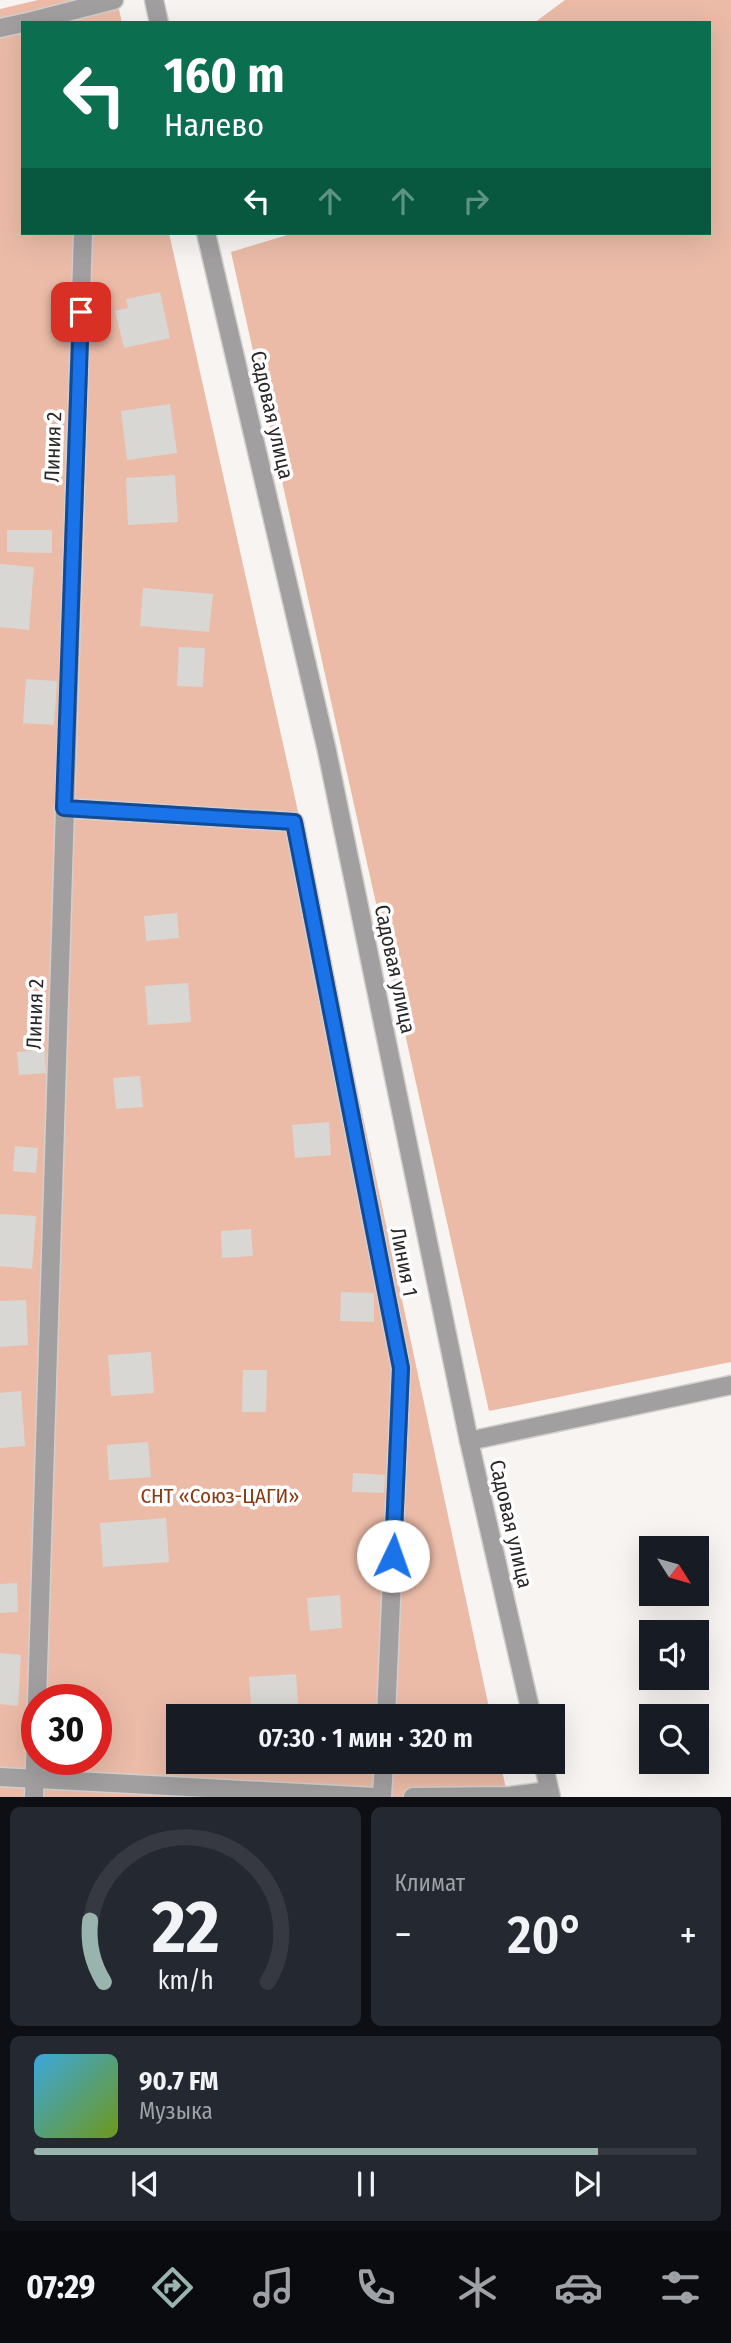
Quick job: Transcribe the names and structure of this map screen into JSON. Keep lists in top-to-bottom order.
{
  "streets": {
    "street": ["Садовая улица", "Линия 2", "Линия 1"]
  },
  "crossings": [
    ["Линия 2", "Линия 1"]
  ],
  "parks": ["СНТ «Союз-ЦАГИ»"],
  "north": "bottom right",
  "page": {
    "turn": ["160 m", "Налево"],
    "limit": "30",
    "trip": "07:30 · 1 мин · 320 m",
    "tile": "Климат",
    "heat": ["−", "20°", "+"],
    "song": ["90.7 FM", "Музыка"],
    "tabs": "07:29",
    "gauge": ["22", "km/h"]
  }
}
